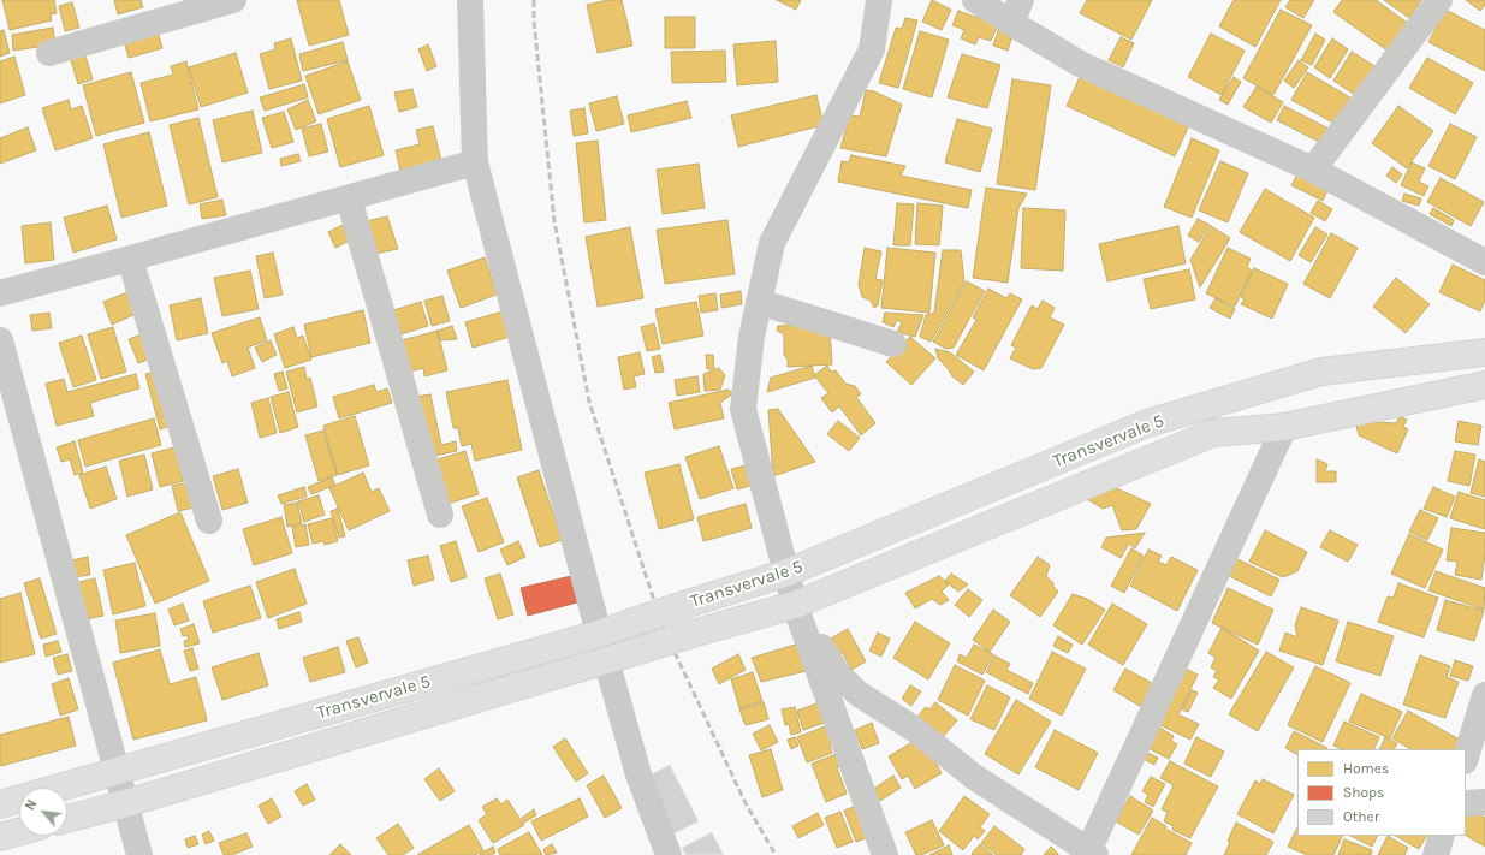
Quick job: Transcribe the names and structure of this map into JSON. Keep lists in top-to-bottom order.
{
  "streets": {
    "main road": ["Transvervale 5"]
  },
  "legend": ["Homes", "Shops", "Other"],
  "north": "top left"
}
